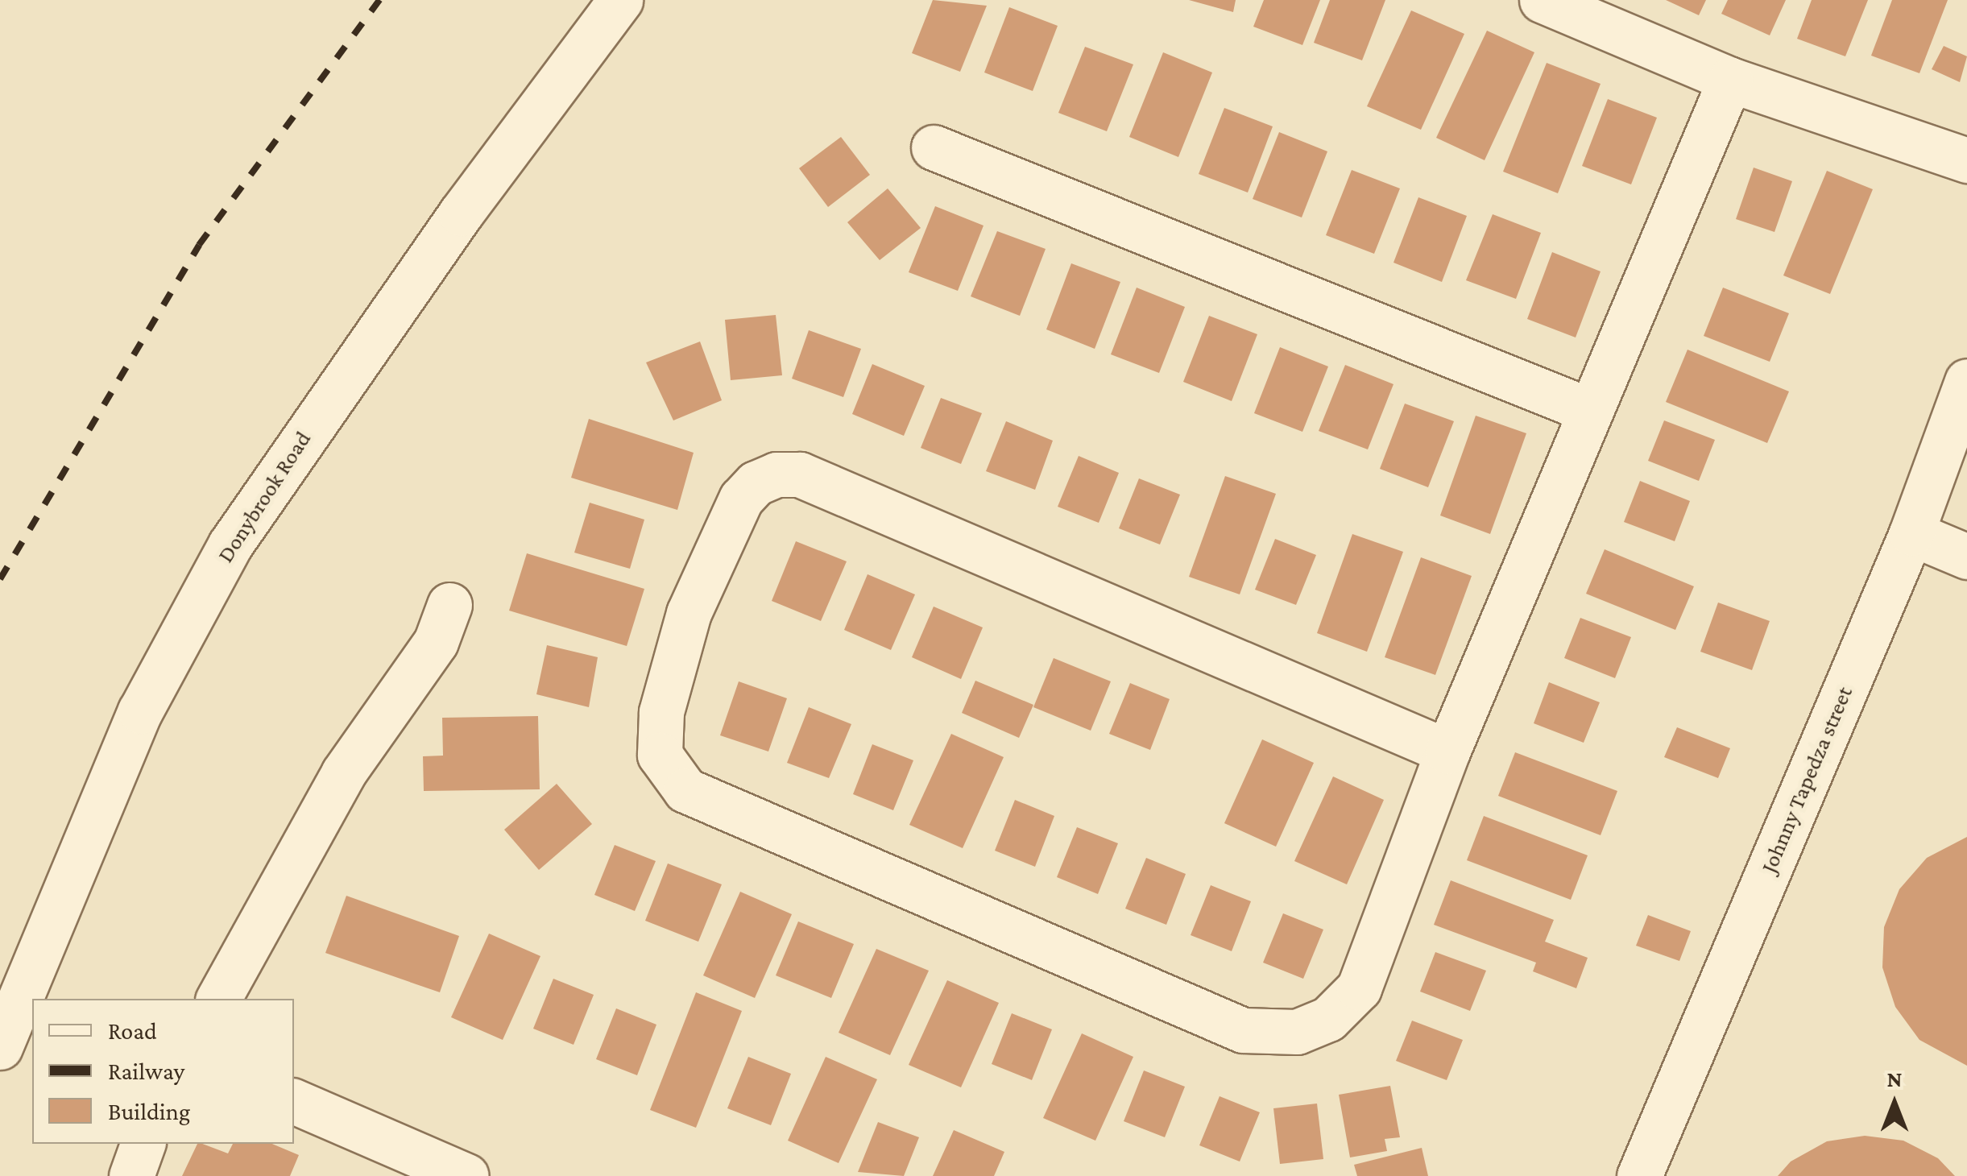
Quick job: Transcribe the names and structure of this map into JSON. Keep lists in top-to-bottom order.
{
  "streets": {
    "street": ["Donybrook Road", "Johnny Tapedza street"]
  },
  "legend": ["Road", "Railway", "Building"],
  "north": "top"
}
